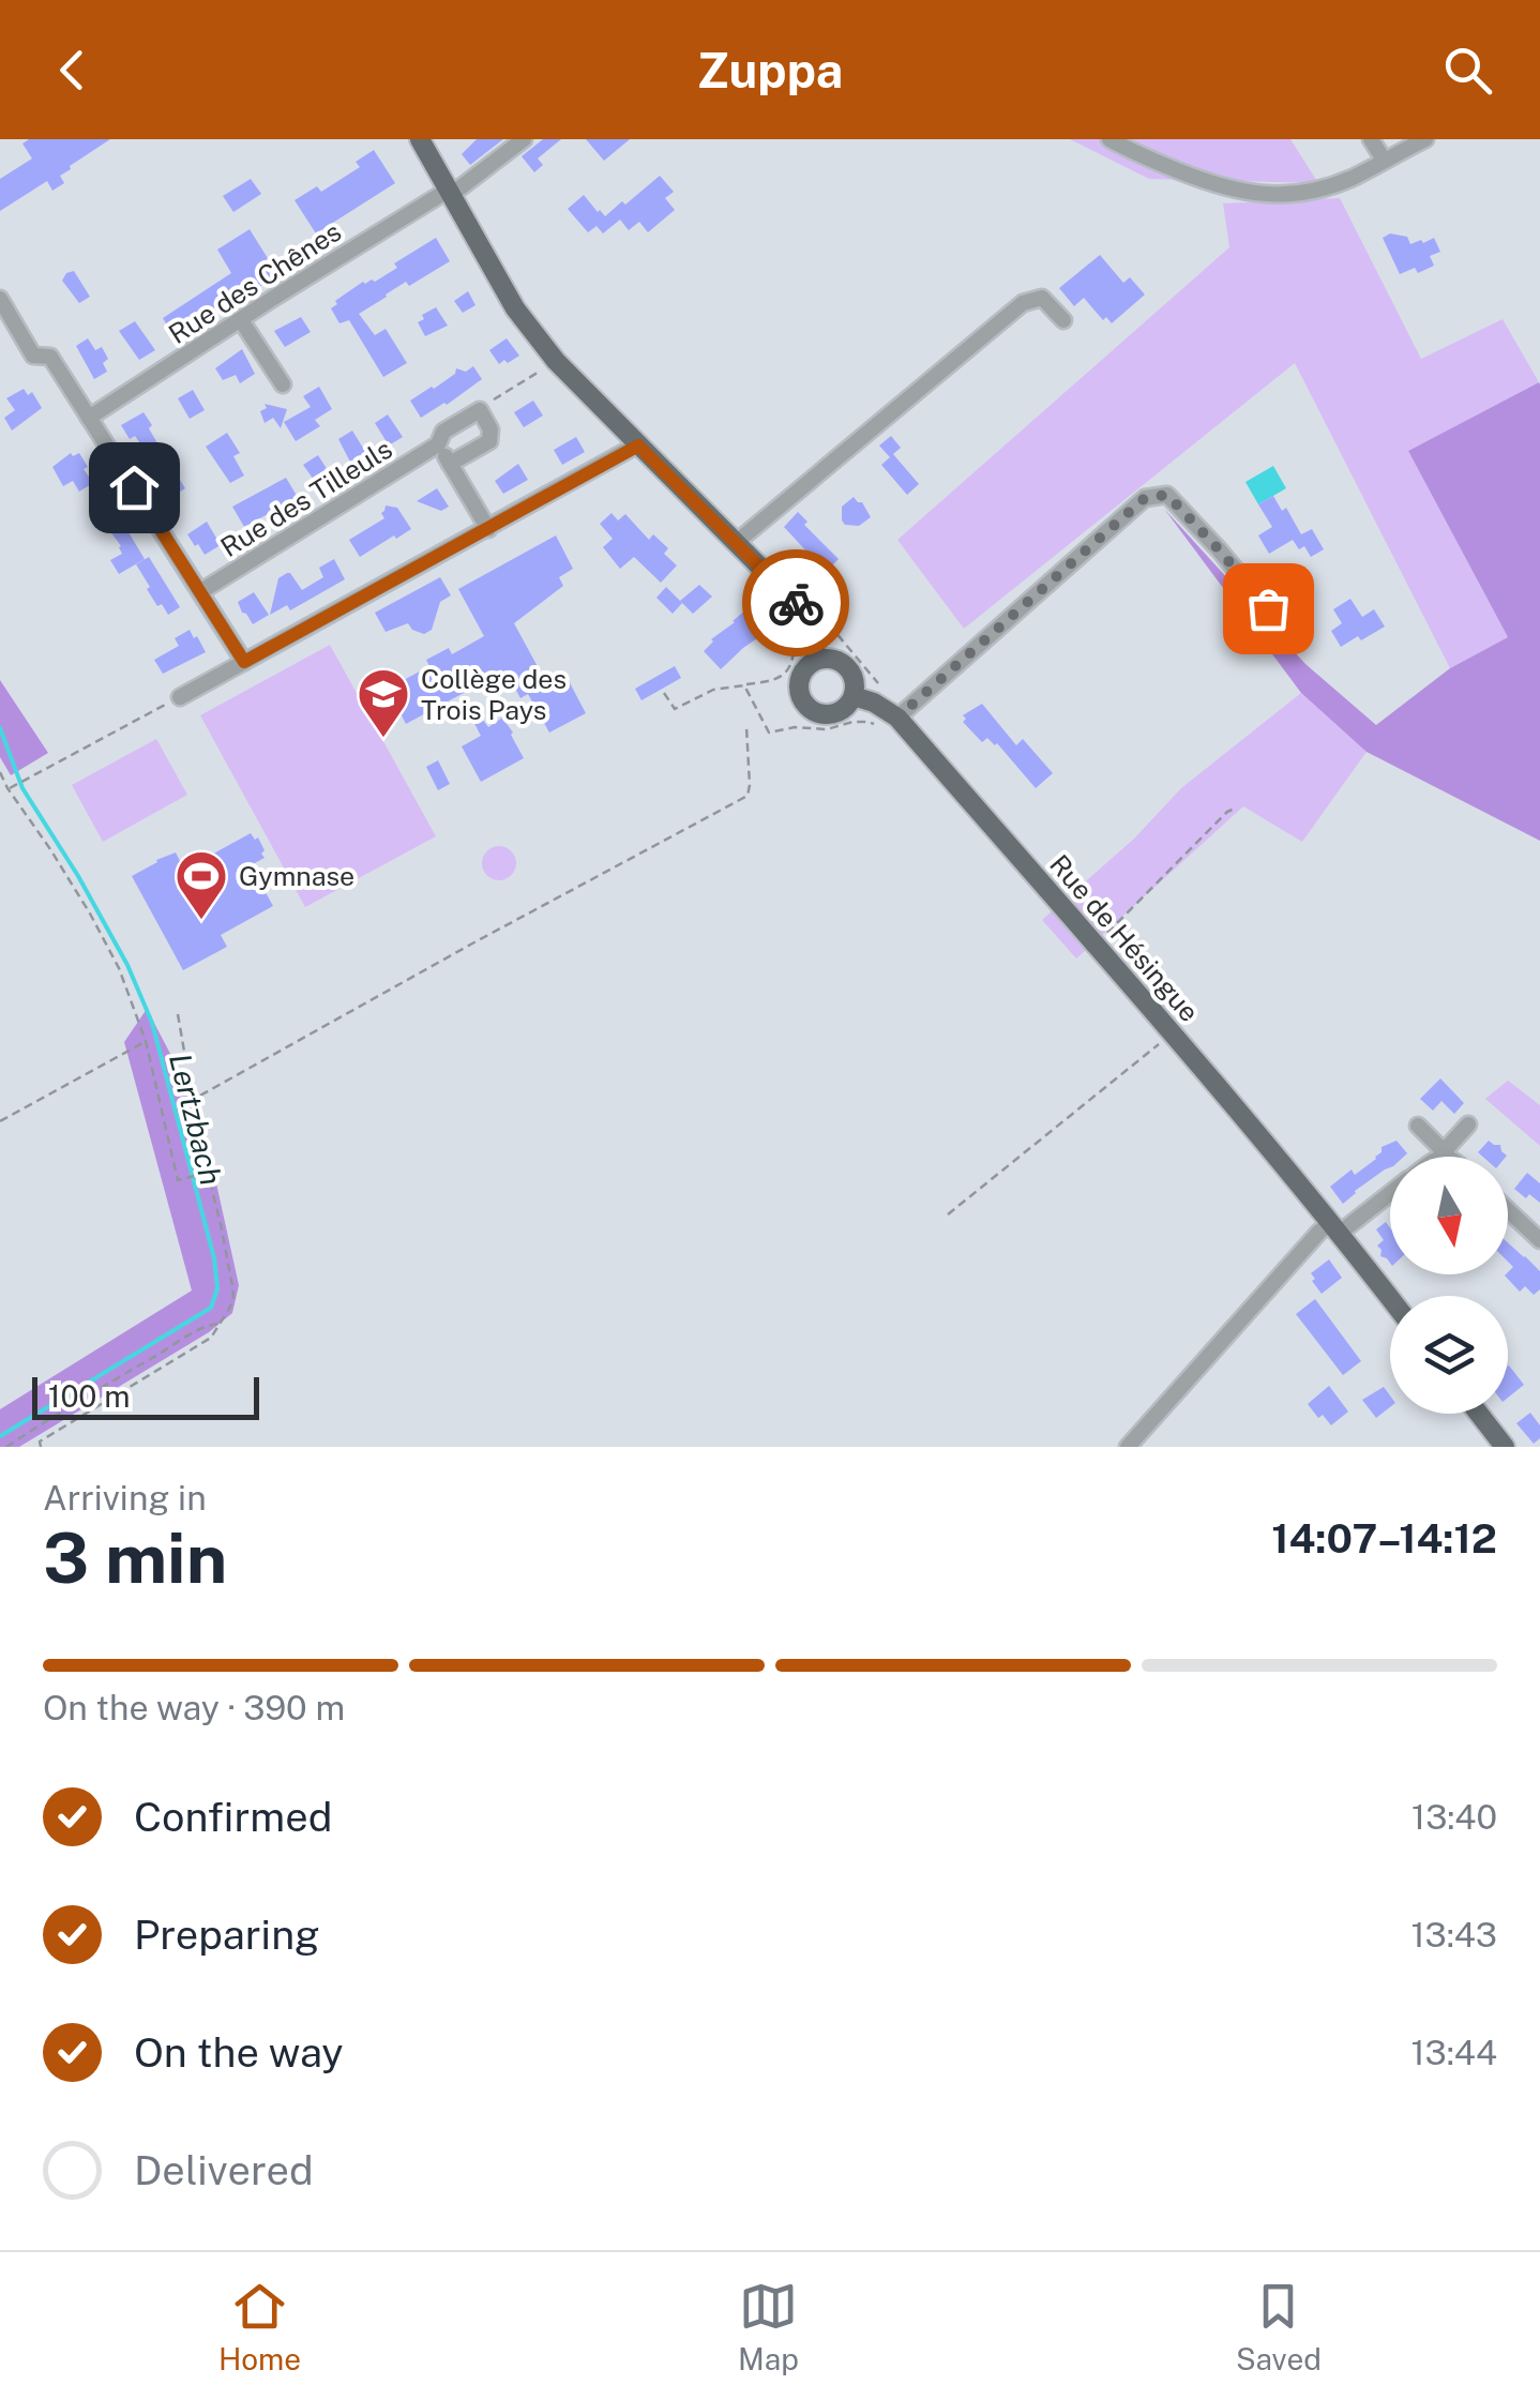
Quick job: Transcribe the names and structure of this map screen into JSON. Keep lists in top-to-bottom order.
{
  "streets": {
    "main road": ["Rue de Hésingue"],
    "street": ["Rue des Chênes", "Rue des Tilleuls"]
  },
  "water": ["Lertzbach"],
  "places": {
    "school or university": ["Collège des Trois Pays"],
    "sports": ["Gymnase"]
  },
  "scale_bar": "100 m",
  "north": "bottom",
  "page": {
    "header": "Zuppa",
    "scale": "100 m",
    "heading": ["3 min", "Arriving in", "14:07–14:12"],
    "bar": "On the way · 390 m",
    "list": [
      ["Confirmed", "13:40"],
      ["Preparing", "13:43"],
      ["On the way", "13:44"],
      "Delivered"
    ],
    "tabs": ["Home", "Map", "Saved"]
  }
}
